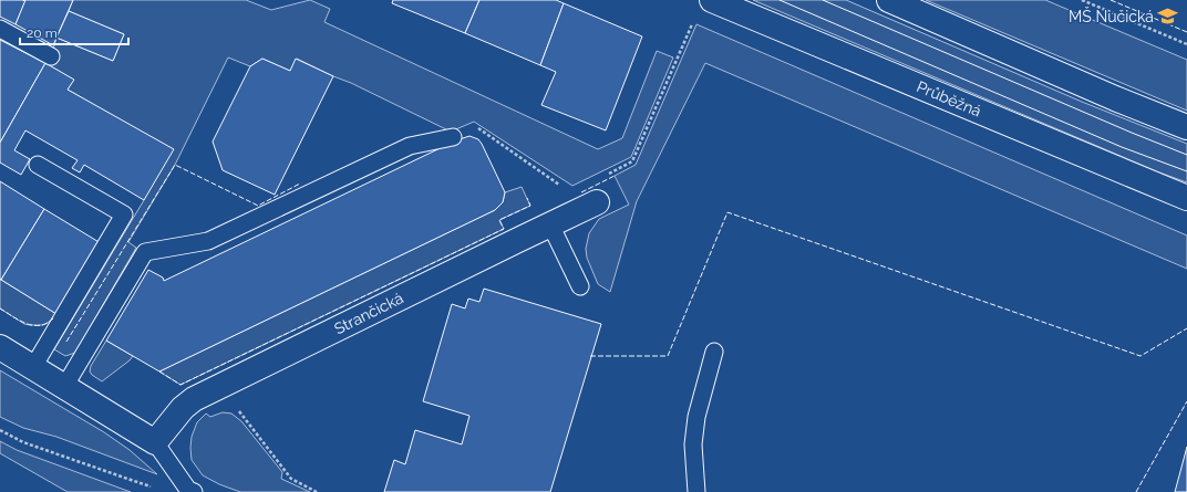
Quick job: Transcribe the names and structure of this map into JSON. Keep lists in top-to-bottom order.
{
  "streets": {
    "main road": ["Průběžná", "Strančická"]
  },
  "places": {
    "school or university": ["MŠ Nučická"]
  },
  "scale_bar": "20 m"
}
